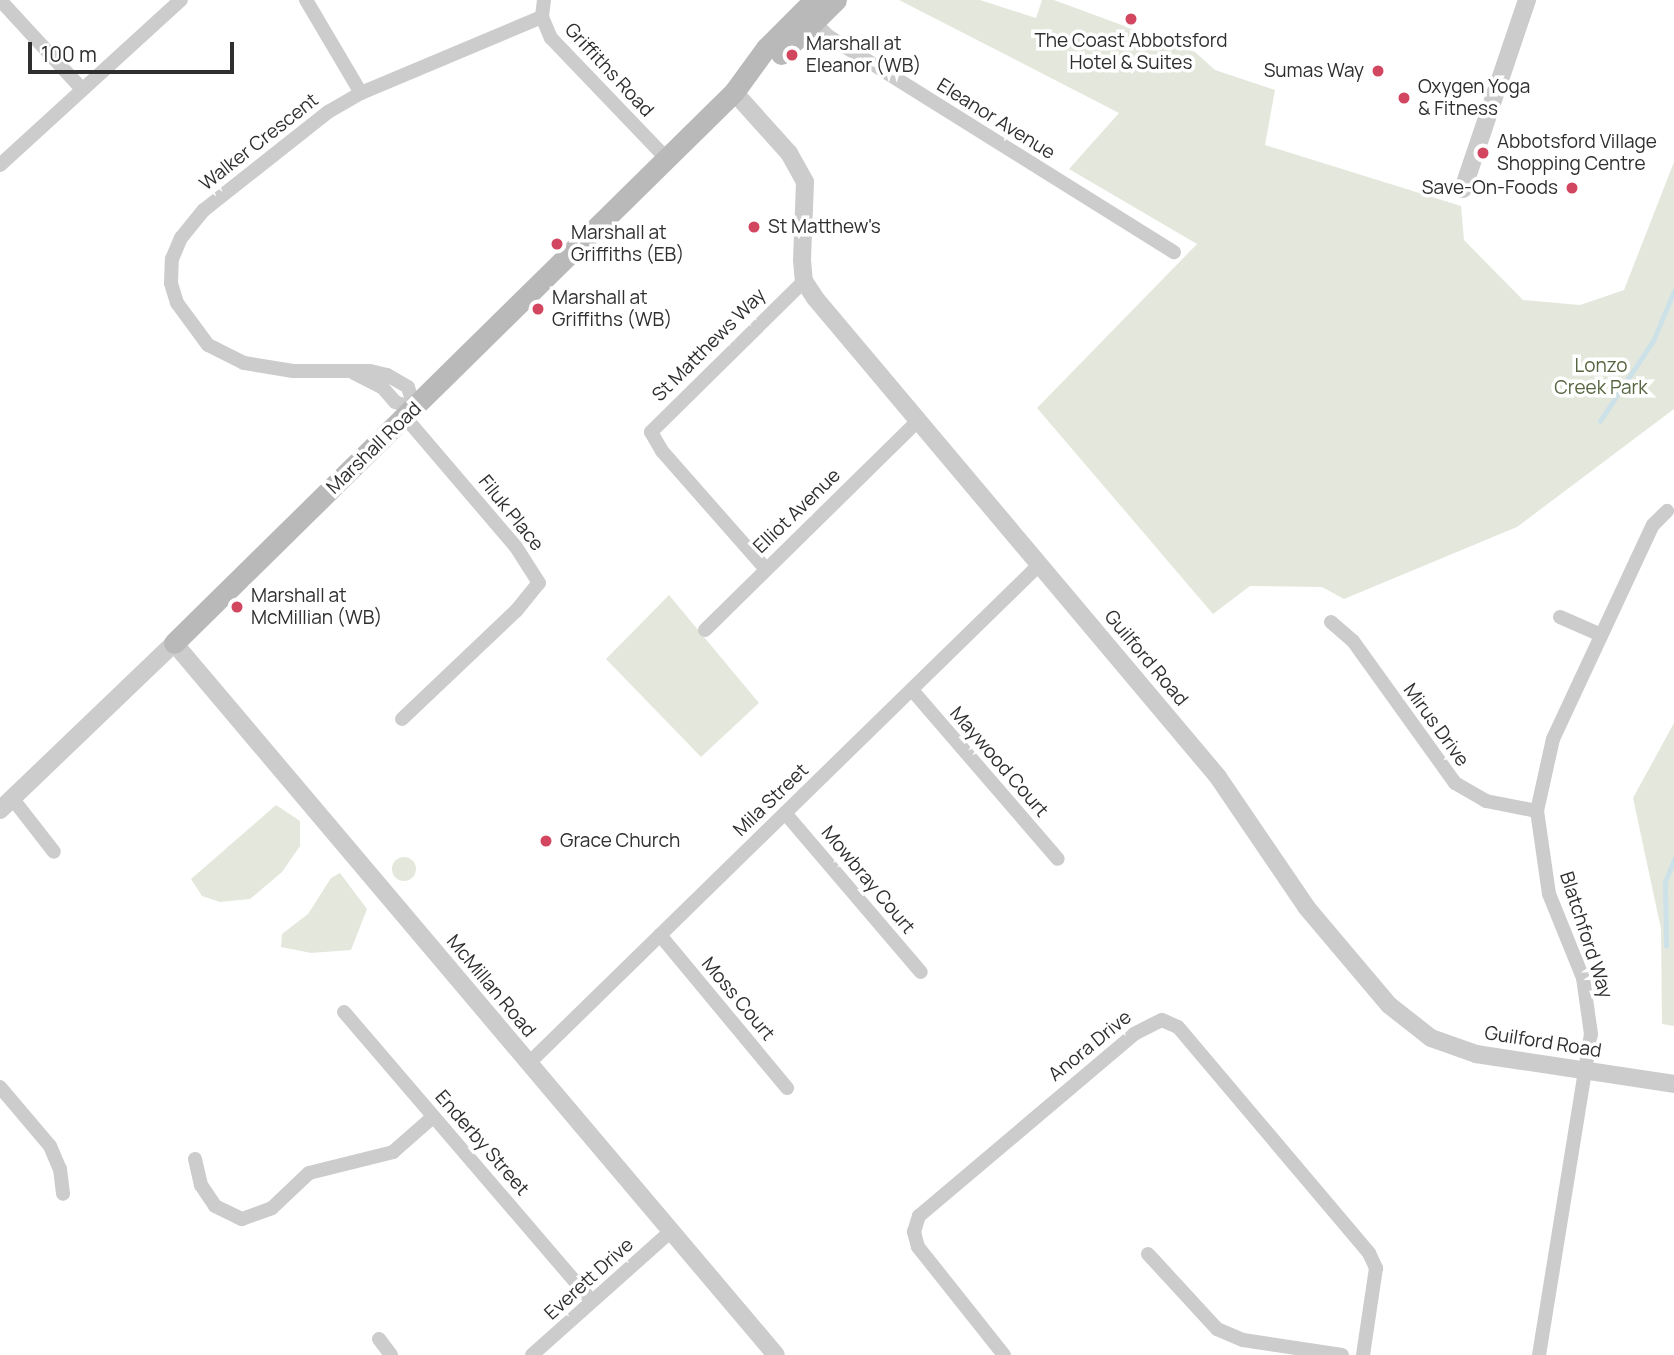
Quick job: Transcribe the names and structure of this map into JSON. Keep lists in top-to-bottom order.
{
  "streets": {
    "main road": ["Marshall Road"],
    "street": [
      "Griffiths Road",
      "Eleanor Avenue",
      "Walker Crescent",
      "St Matthews Way",
      "Elliot Avenue",
      "Filuk Place",
      "Guilford Road",
      "Mirus Drive",
      "Maywood Court",
      "Mila Street",
      "Mowbray Court",
      "Blatchford Way",
      "McMillan Road",
      "Moss Court",
      "Anora Drive",
      "Enderby Street",
      "Everett Drive"
    ]
  },
  "crossings": [
    ["Griffiths Road", "Walker Crescent"],
    ["Griffiths Road", "Marshall Road"],
    ["Eleanor Avenue", "Marshall Road"],
    ["Walker Crescent", "Marshall Road"],
    ["Walker Crescent", "Filuk Place"],
    ["St Matthews Way", "Elliot Avenue"],
    ["St Matthews Way", "Guilford Road"],
    ["Marshall Road", "Filuk Place"],
    ["Marshall Road", "McMillan Road"],
    ["Elliot Avenue", "Guilford Road"],
    ["Guilford Road", "Mila Street"],
    ["Guilford Road", "Blatchford Way"],
    ["Mirus Drive", "Blatchford Way"],
    ["Maywood Court", "Mila Street"],
    ["Mila Street", "Mowbray Court"],
    ["Mila Street", "McMillan Road"],
    ["Mila Street", "Moss Court"],
    ["McMillan Road", "Everett Drive"],
    ["Enderby Street", "Everett Drive"]
  ],
  "parks": ["Lonzo Creek Park"],
  "places": [
    "The Coast Abbotsford Hotel & Suites",
    "Marshall at Eleanor (WB)",
    "Sumas Way",
    "Oxygen Yoga & Fitness",
    "Abbotsford Village Shopping Centre",
    "Save-On-Foods",
    "St Matthew's",
    "Marshall at Griffiths (EB)",
    "Marshall at Griffiths (WB)",
    "Marshall at McMillian (WB)",
    "Grace Church"
  ],
  "scale_bar": "100 m"
}
